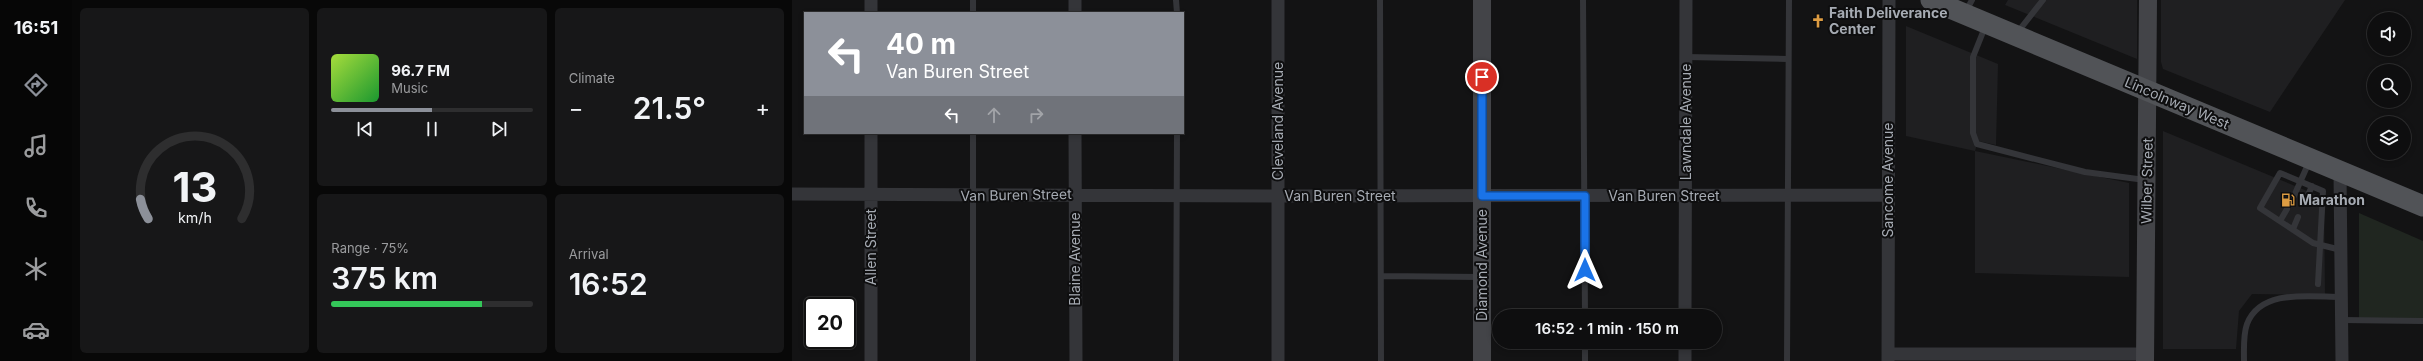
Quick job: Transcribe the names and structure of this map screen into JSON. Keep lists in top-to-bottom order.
{
  "streets": {
    "main road": ["Lincolnway West"],
    "street": [
      "Cleveland Avenue",
      "Lawndale Avenue",
      "Sancome Avenue",
      "Wilber Street",
      "Van Buren Street",
      "Allen Street",
      "Blaine Avenue",
      "Diamond Avenue"
    ]
  },
  "crossings": [
    ["Lincolnway West", "Wilber Street"],
    ["Cleveland Avenue", "Van Buren Street"],
    ["Lawndale Avenue", "Van Buren Street"],
    ["Sancome Avenue", "Van Buren Street"],
    ["Van Buren Street", "Allen Street"],
    ["Van Buren Street", "Blaine Avenue"],
    ["Van Buren Street", "Diamond Avenue"]
  ],
  "places": {
    "church": ["Faith Deliverance Center"],
    "fuel station": ["Marathon"]
  },
  "page": {
    "tabs": "16:51",
    "tile": [
      "Climate",
      ["Range · 75%", "375 km"],
      ["Arrival", "16:52"]
    ],
    "turn": ["40 m", "Van Buren Street"],
    "song": ["96.7 FM", "Music"],
    "heat": ["−", "21.5°", "+"],
    "limit": "20",
    "trip": "16:52 · 1 min · 150 m",
    "gauge": ["13", "km/h"]
  }
}
